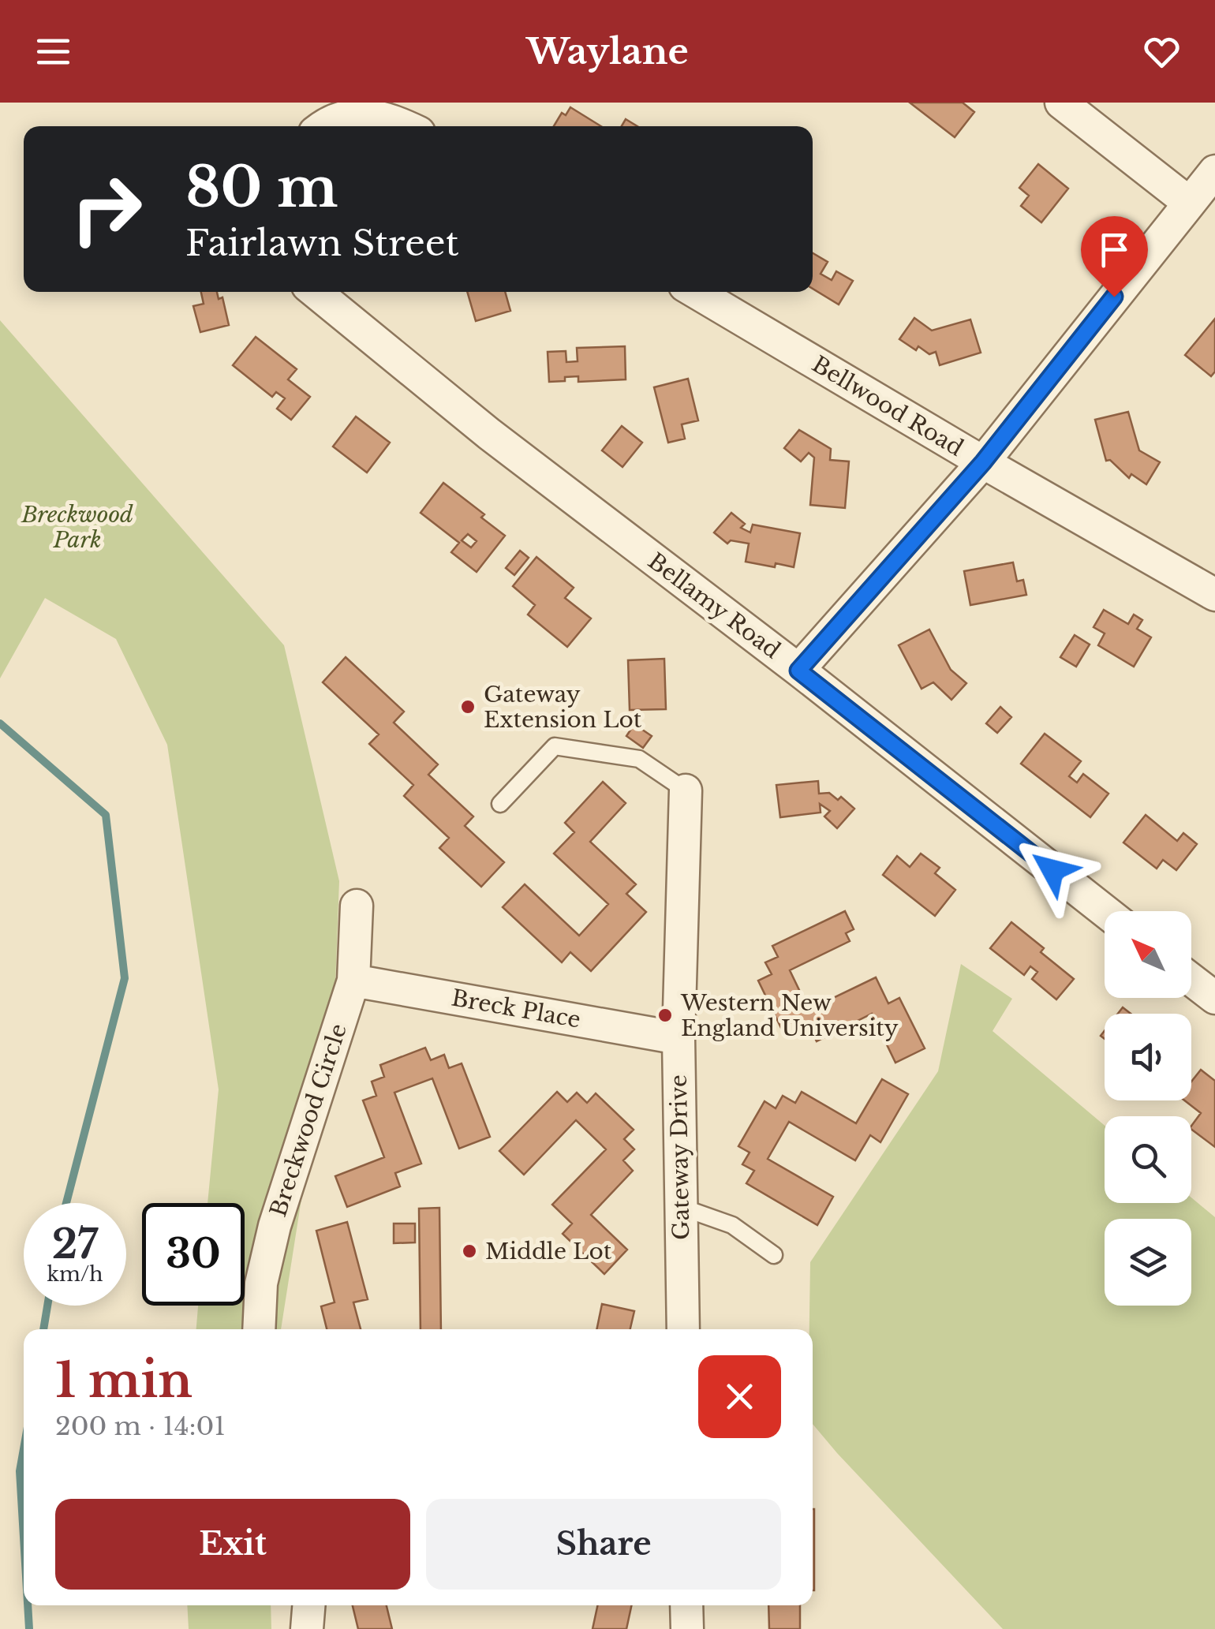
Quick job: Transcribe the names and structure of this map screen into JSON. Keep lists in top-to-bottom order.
{
  "streets": {
    "street": [
      "Bellwood Road",
      "Bellamy Road",
      "Breck Place",
      "Breckwood Circle",
      "Gateway Drive"
    ]
  },
  "crossings": [
    ["Breck Place", "Breckwood Circle"],
    ["Breck Place", "Gateway Drive"]
  ],
  "parks": ["Breckwood Park"],
  "places": ["Gateway Extension Lot", "Western New England University", "Middle Lot"],
  "north": "top left",
  "page": {
    "header": "Waylane",
    "turn": ["80 m", "Fairlawn Street"],
    "speed": "27 km/h",
    "limit": "30",
    "heading": ["1 min", "200 m · 14:01"],
    "buttons": ["Exit", "Share"]
  }
}
